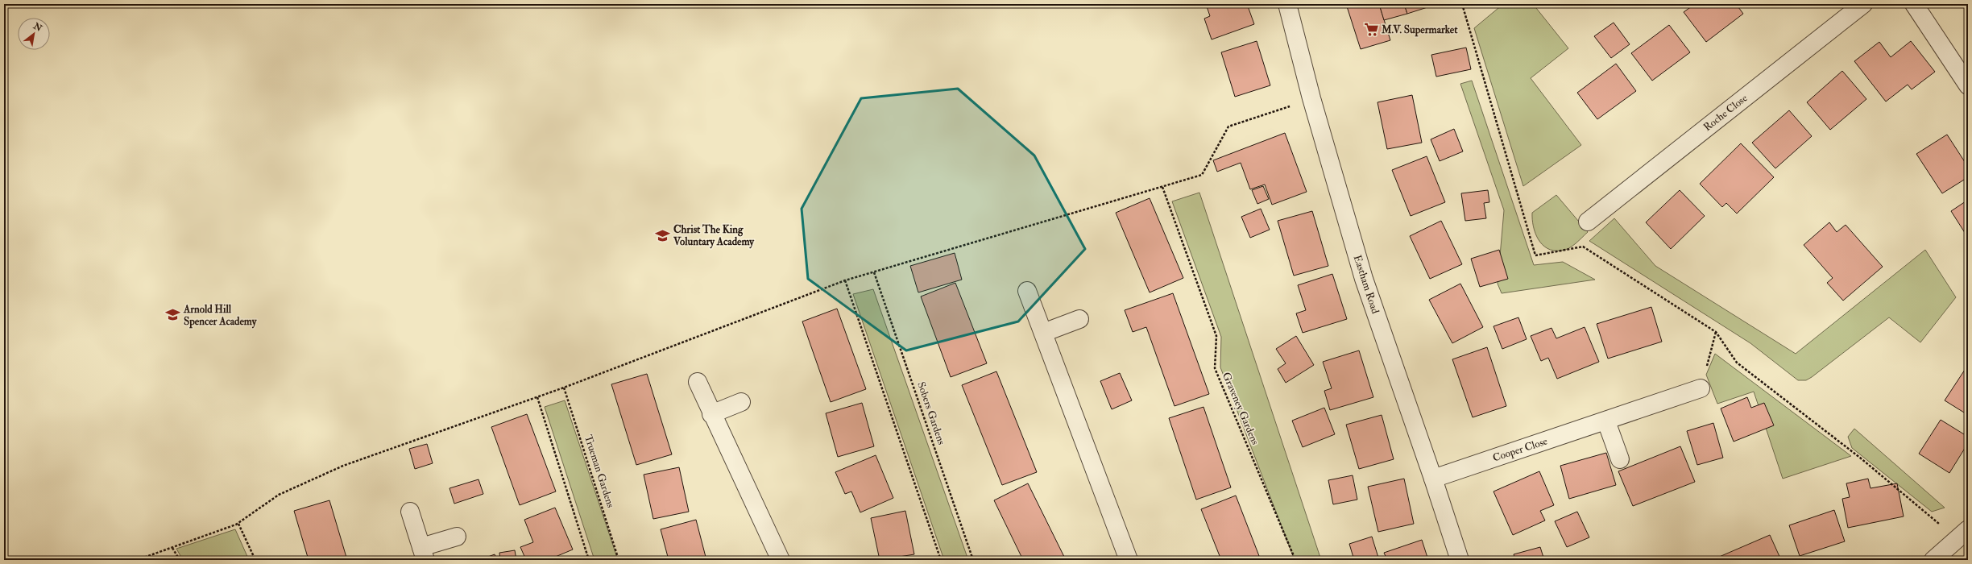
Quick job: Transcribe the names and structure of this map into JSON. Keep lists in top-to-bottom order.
{
  "streets": {
    "street": ["Roche Close", "Eastham Road", "Cooper Close"],
    "path": ["Graveney Gardens", "Sobers Gardens", "Trueman Gardens"]
  },
  "crossings": [
    ["Eastham Road", "Cooper Close"]
  ],
  "places": {
    "supermarket": ["M.V. Supermarket"],
    "school or university": ["Christ The King Voluntary Academy", "Arnold Hill Spencer Academy"]
  },
  "north": "top right"
}
